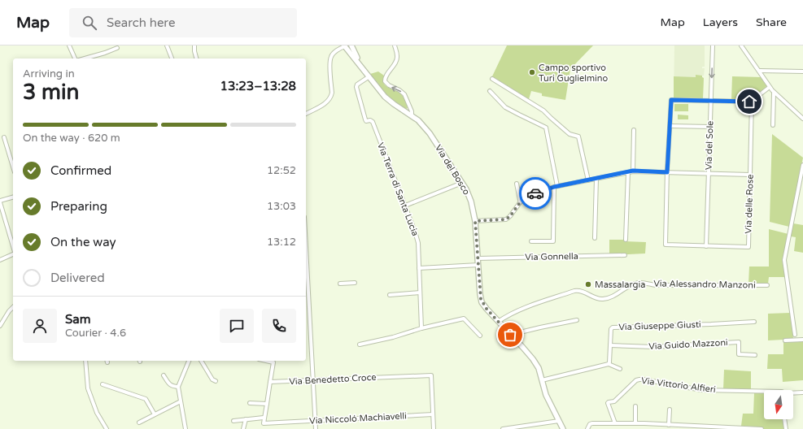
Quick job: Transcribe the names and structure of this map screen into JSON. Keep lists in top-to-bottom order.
{
  "streets": {
    "main road": ["Via del Bosco"],
    "street": [
      "Via del Sole",
      "Via Terra di Santa Lucia",
      "Via delle Rose",
      "Via Gonnella",
      "Via Alessandro Manzoni",
      "Via Giuseppe Giusti",
      "Via Guido Mazzoni",
      "Via Benedetto Croce",
      "Via Vittorio Alfieri",
      "Via Niccoló Machiavelli"
    ]
  },
  "crossings": [
    ["Via del Sole", "Via delle Rose"],
    ["Via del Bosco", "Via Gonnella"],
    ["Via del Bosco", "Via Alessandro Manzoni"],
    ["Via Giuseppe Giusti", "Via Guido Mazzoni"],
    ["Via Benedetto Croce", "Via Niccoló Machiavelli"]
  ],
  "places": ["Campo sportivo Turi Guglielmino", "Massalargia"],
  "north": "bottom",
  "page": {
    "header": "Map",
    "search": "Search here",
    "nav": ["Map", "Layers", "Share"],
    "heading": ["3 min", "Arriving in", "13:23–13:28"],
    "panel": ["Sam", "Courier · 4.6"],
    "bar": "On the way · 620 m",
    "list": [
      ["Confirmed", "12:52"],
      ["Preparing", "13:03"],
      ["On the way", "13:12"],
      "Delivered"
    ]
  }
}
